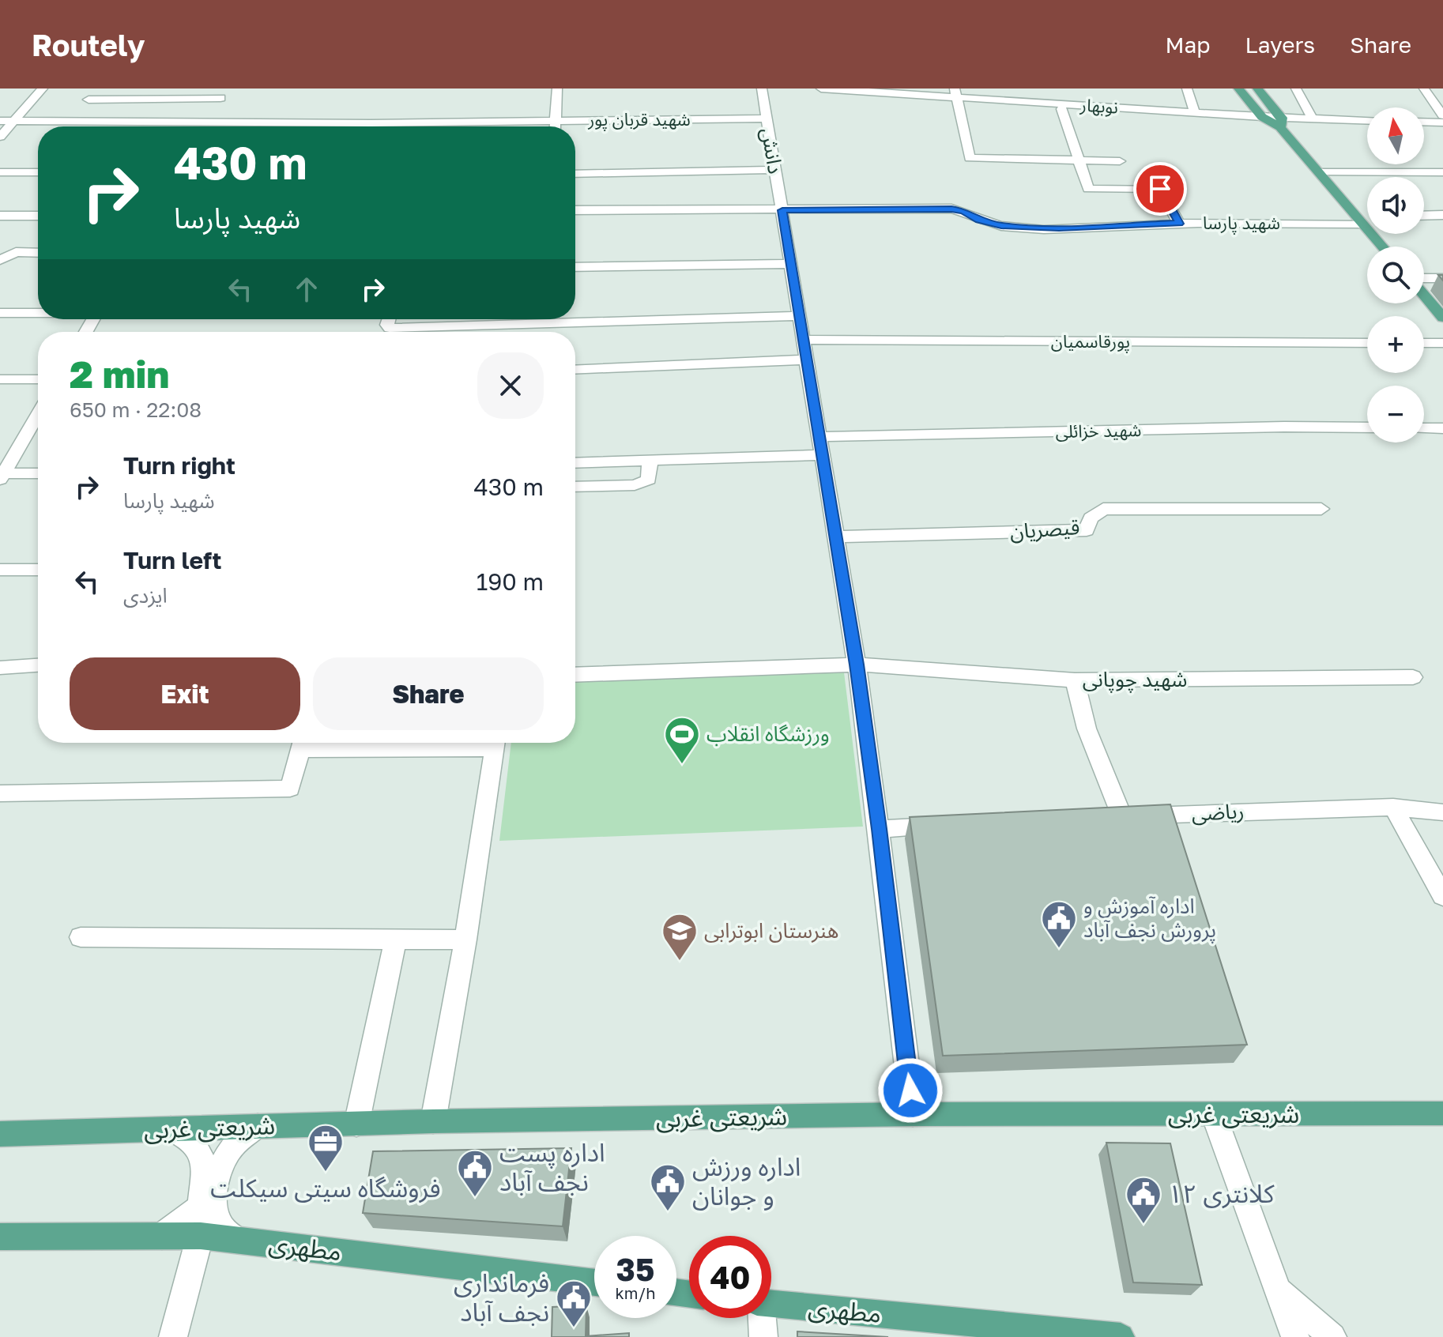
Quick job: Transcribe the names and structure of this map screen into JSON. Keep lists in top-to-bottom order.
{
  "streets": {
    "main road": ["شریعتی غربی", "مطهری"],
    "street": [
      "نوبهار",
      "شهید قربان پور",
      "دانش",
      "شهید پارسا",
      "پورقاسمیان",
      "شهید خزائلی",
      "قیصریان",
      "شهید چوپانی",
      "ریاضی"
    ]
  },
  "crossings": [
    ["شهید قربان پور", "دانش"],
    ["دانش", "شهید پارسا"],
    ["دانش", "پورقاسمیان"],
    ["دانش", "شهید خزائلی"],
    ["دانش", "قیصریان"],
    ["دانش", "شهید چوپانی"],
    ["دانش", "شریعتی غربی"]
  ],
  "places": {
    "sports": ["ورزشگاه انقلاب"],
    "public building": [
      "اداره آموزش و پرورش نجف آباد",
      "اداره پست نجف آباد",
      "اداره ورزش و جوانان",
      "کلانتری ۱۲",
      "فرمانداری نجف آباد"
    ],
    "school or university": ["هنرستان ابوترابی"],
    "office": ["فروشگاه سيتی سیکلت"]
  },
  "north": "top",
  "page": {
    "header": "Routely",
    "nav": ["Map", "Layers", "Share"],
    "map_buttons": ["+", "−"],
    "turn": ["430 m", "شهید پارسا"],
    "heading": ["2 min", "650 m · 22:08"],
    "list": [
      {
        "name": "Turn right",
        "note": "شهید پارسا",
        "value": "430 m"
      },
      {
        "name": "Turn left",
        "note": "ایزدی",
        "value": "190 m"
      }
    ],
    "buttons": ["Exit", "Share"],
    "speed": "35 km/h",
    "limit": "40"
  }
}
